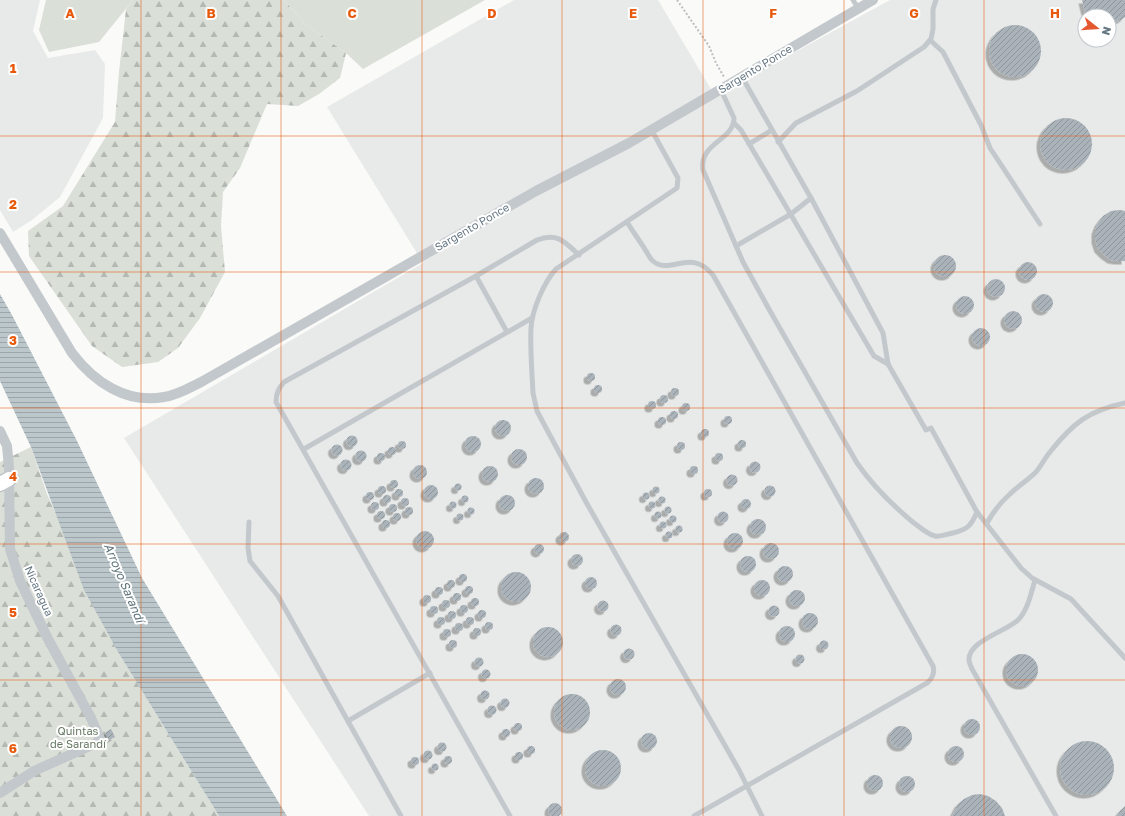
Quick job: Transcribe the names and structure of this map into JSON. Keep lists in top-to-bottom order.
{
  "streets": {
    "street": ["Sargento Ponce", "Nicaragua"]
  },
  "water": ["Arroyo Sarandí"],
  "parks": ["Quintas de Sarandí"],
  "north": "right",
  "grid": {
    "columns": [
      "A",
      "B",
      "C",
      "D",
      "E",
      "F",
      "G",
      "H"
    ],
    "rows": [
      "1",
      "2",
      "3",
      "4",
      "5",
      "6"
    ]
  }
}
